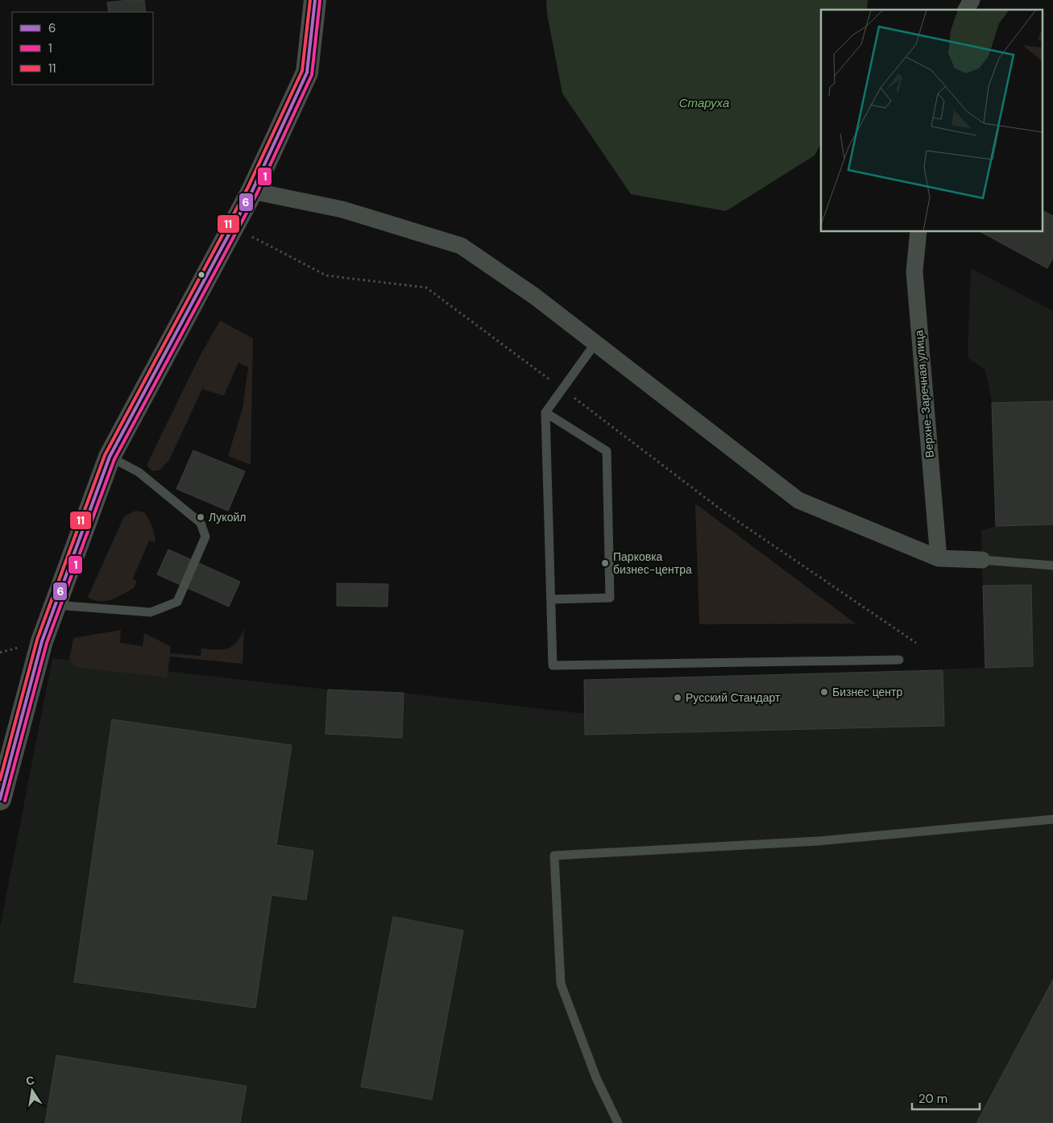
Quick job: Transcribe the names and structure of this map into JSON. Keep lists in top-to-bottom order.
{
  "streets": {
    "street": ["Верхне-Заречная улица"]
  },
  "water": ["Старуха"],
  "places": [
    "Лукойл",
    "Парковка бизнес-центра",
    "Бизнес центр",
    "Русский Стандарт"
  ],
  "lines": ["transit line 6", "transit line 11", "transit line 1"],
  "legend": ["6", "1", "11"],
  "scale_bar": "20 m",
  "north": "top"
}
